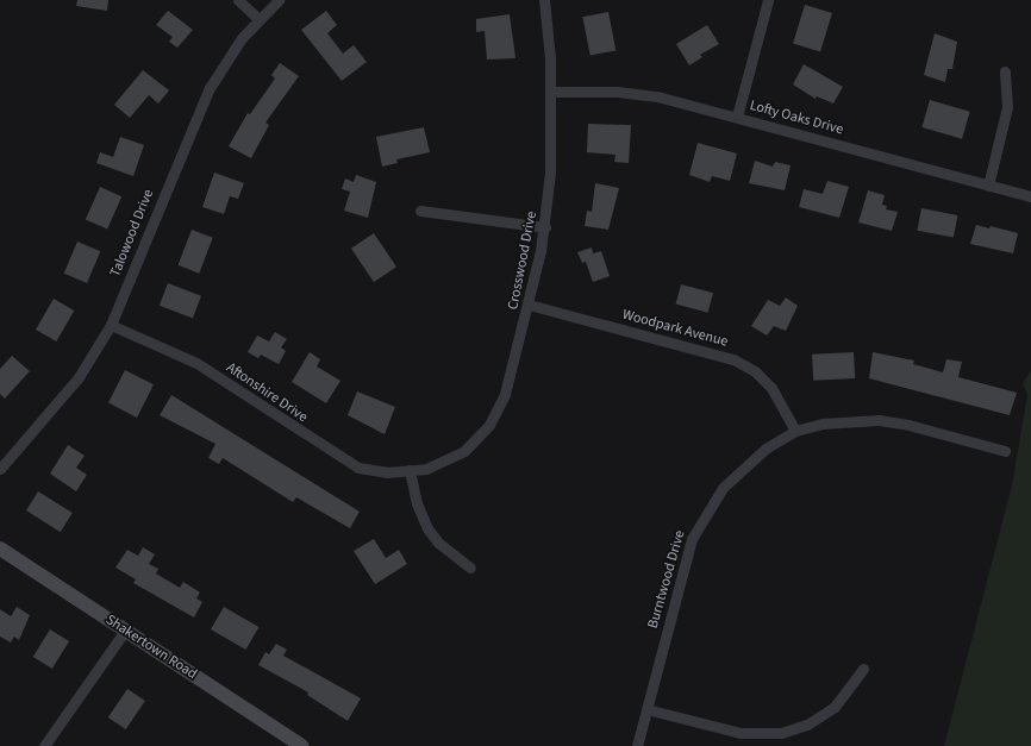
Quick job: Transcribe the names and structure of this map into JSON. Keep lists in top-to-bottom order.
{
  "streets": {
    "street": [
      "Lofty Oaks Drive",
      "Talowood Drive",
      "Crosswood Drive",
      "Woodpark Avenue",
      "Aftonshire Drive",
      "Burntwood Drive",
      "Shakertown Road"
    ]
  },
  "crossings": [
    ["Lofty Oaks Drive", "Crosswood Drive"],
    ["Talowood Drive", "Aftonshire Drive"],
    ["Crosswood Drive", "Woodpark Avenue"],
    ["Crosswood Drive", "Aftonshire Drive"],
    ["Woodpark Avenue", "Burntwood Drive"]
  ]
}
